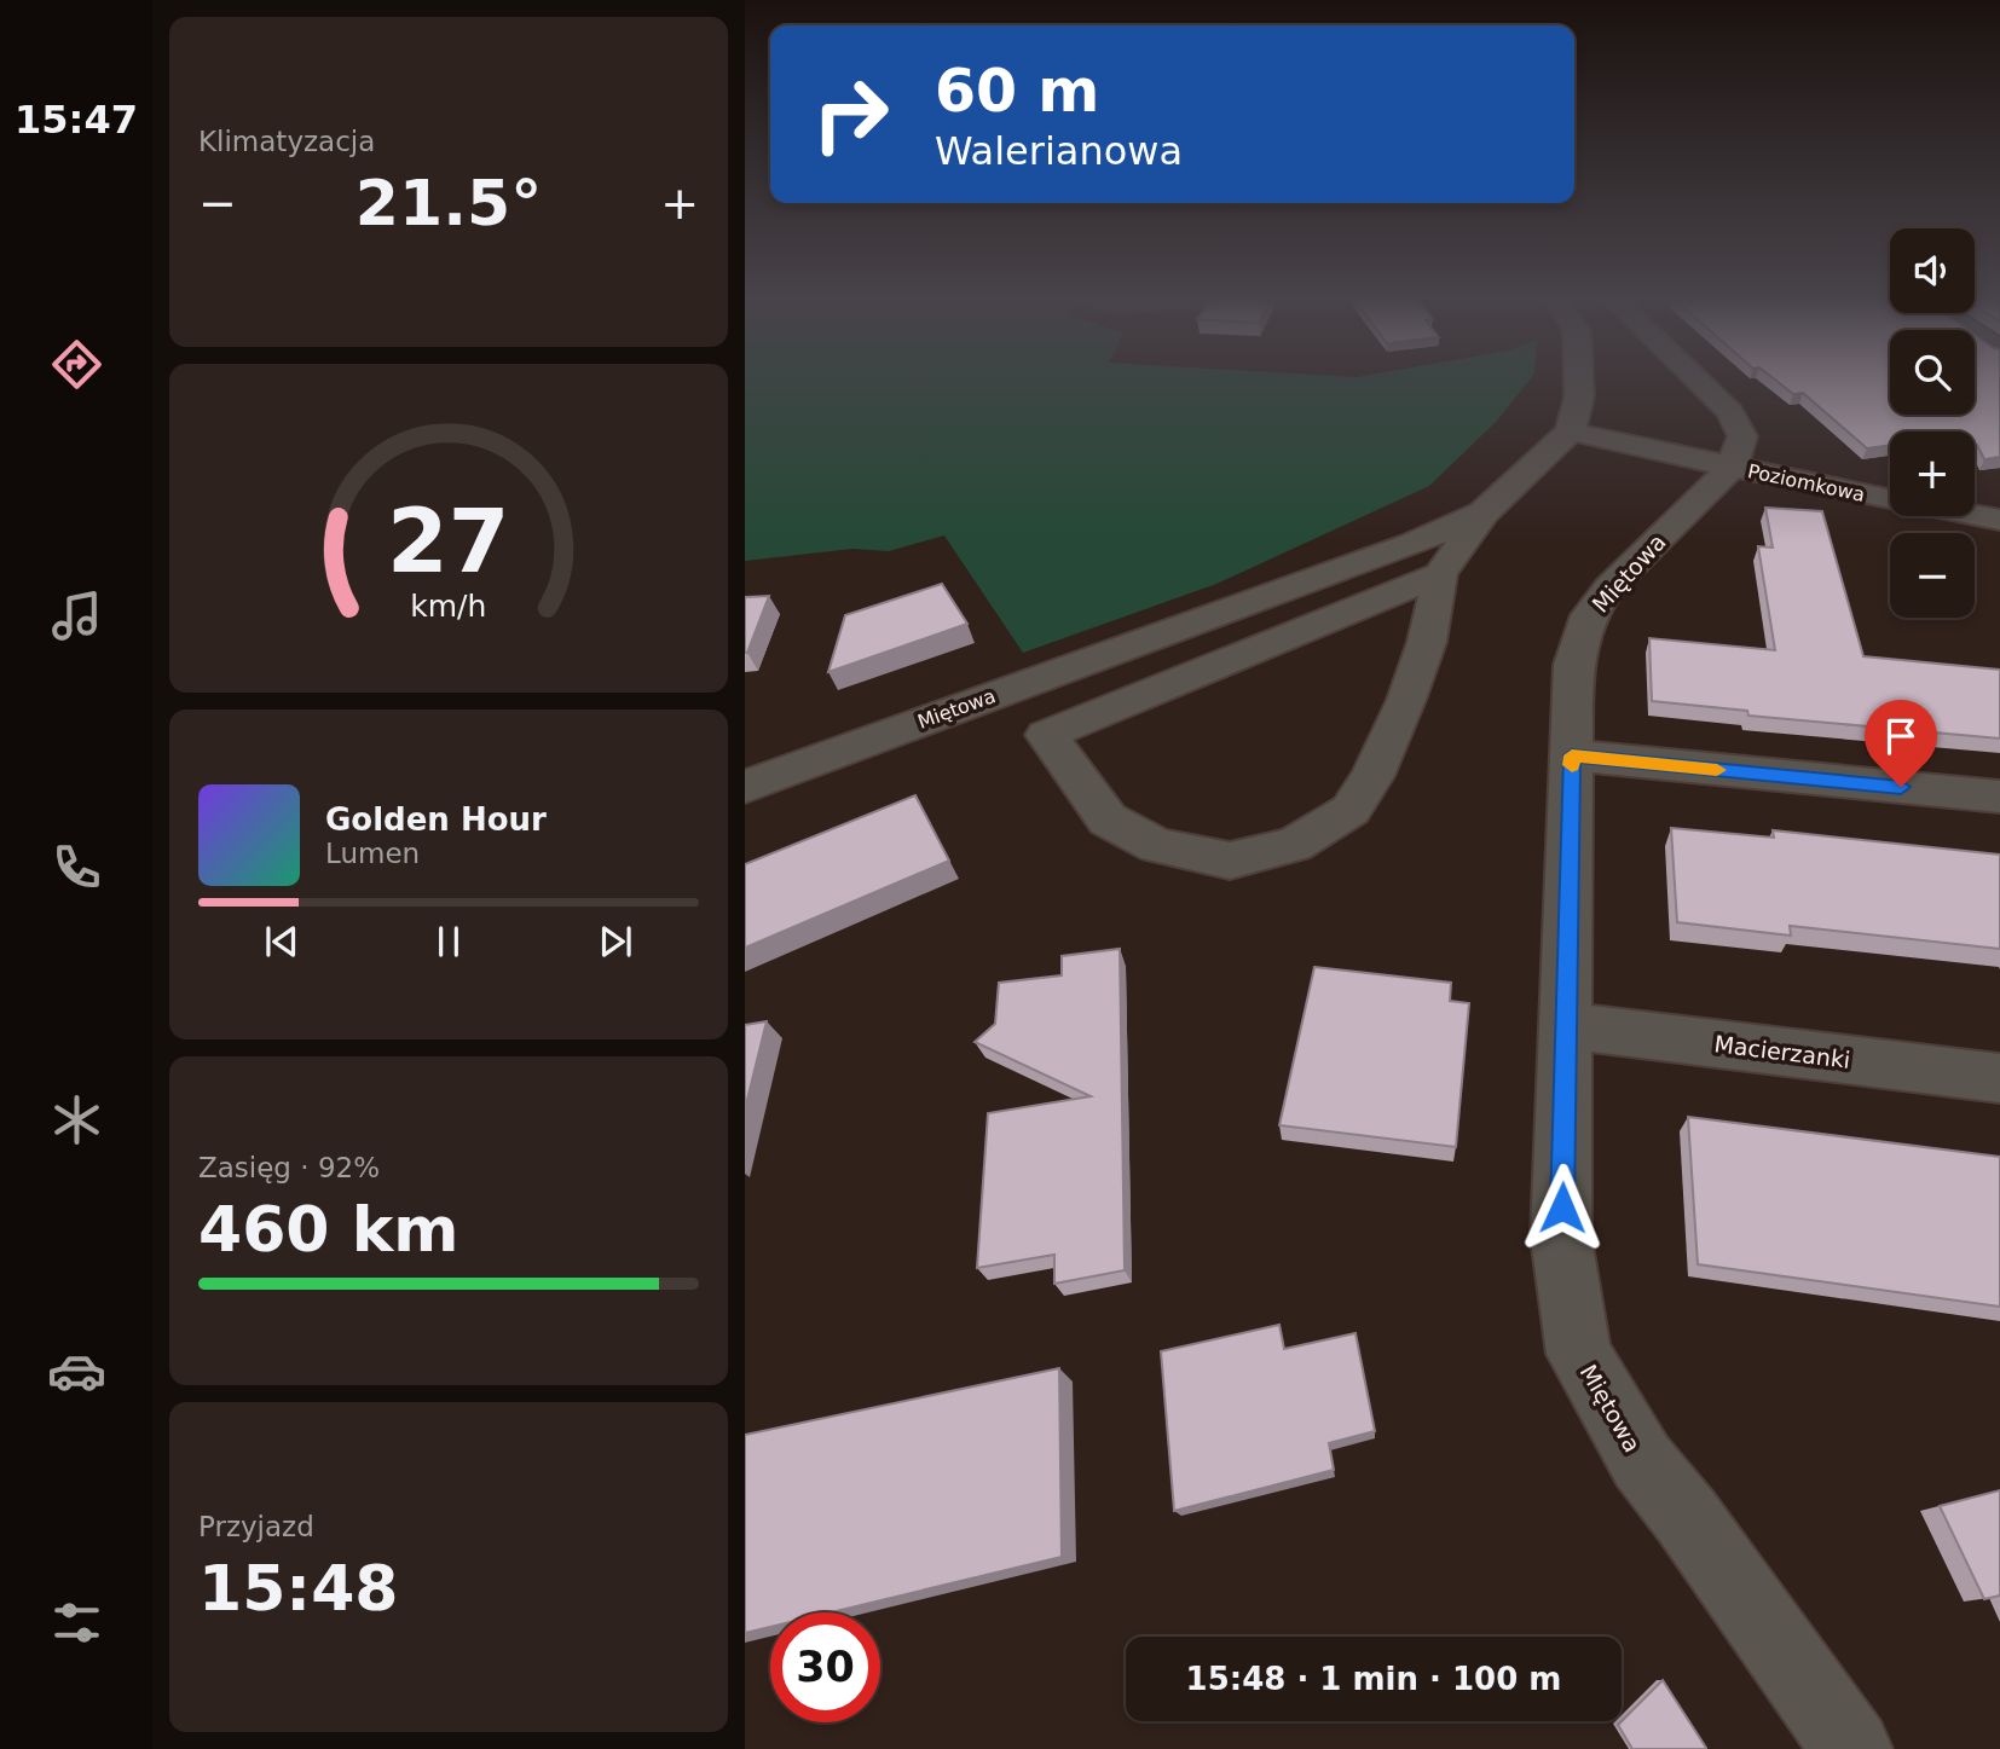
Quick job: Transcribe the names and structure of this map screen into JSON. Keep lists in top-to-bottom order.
{
  "streets": {
    "street": ["Poziomkowa", "Miętowa", "Macierzanki"]
  },
  "crossings": [
    ["Poziomkowa", "Miętowa"],
    ["Miętowa", "Macierzanki"]
  ],
  "page": {
    "tabs": "15:47",
    "tile": [
      "Klimatyzacja",
      ["Zasięg · 92%", "460 km"],
      ["Przyjazd", "15:48"]
    ],
    "turn": ["60 m", "Walerianowa"],
    "heat": ["−", "21.5°", "+"],
    "map_buttons": ["+", "−"],
    "song": ["Golden Hour", "Lumen"],
    "limit": "30",
    "trip": "15:48 · 1 min · 100 m",
    "gauge": ["27", "km/h"]
  }
}
